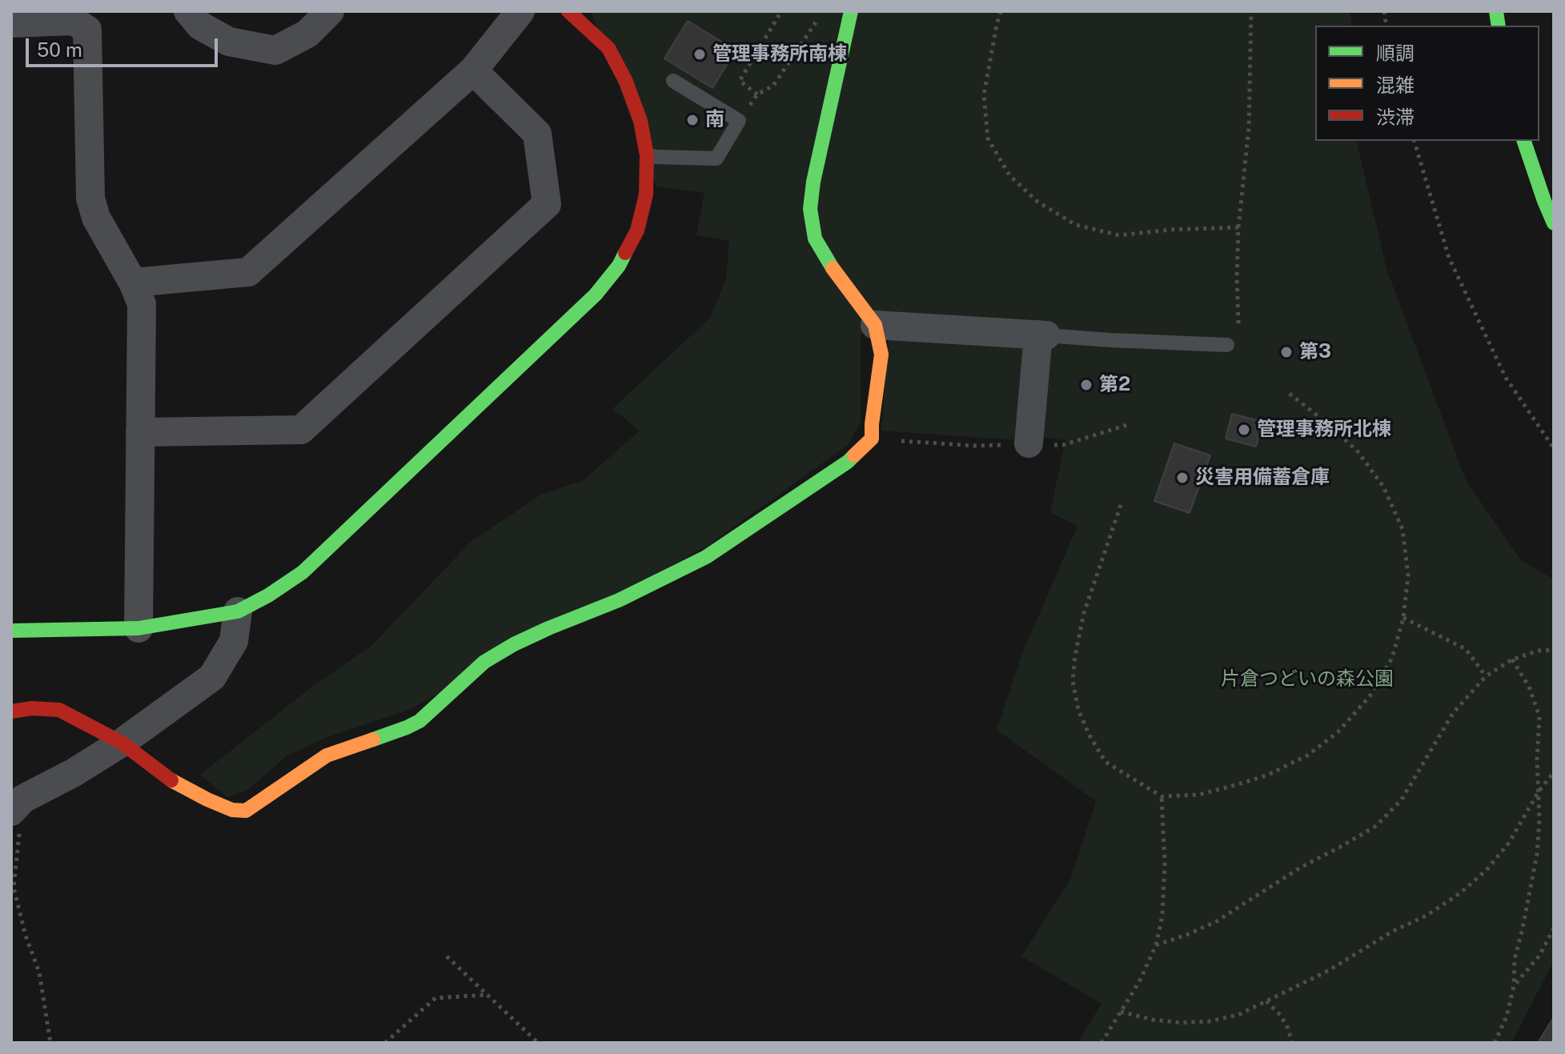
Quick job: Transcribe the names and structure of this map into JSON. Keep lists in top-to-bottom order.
{
  "parks": ["片倉つどいの森公園"],
  "places": [
    "管理事務所南棟",
    "南",
    "第3",
    "第2",
    "管理事務所北棟",
    "災害用備蓄倉庫"
  ],
  "legend": ["順調", "混雑", "渋滞"],
  "scale_bar": "50 m"
}
